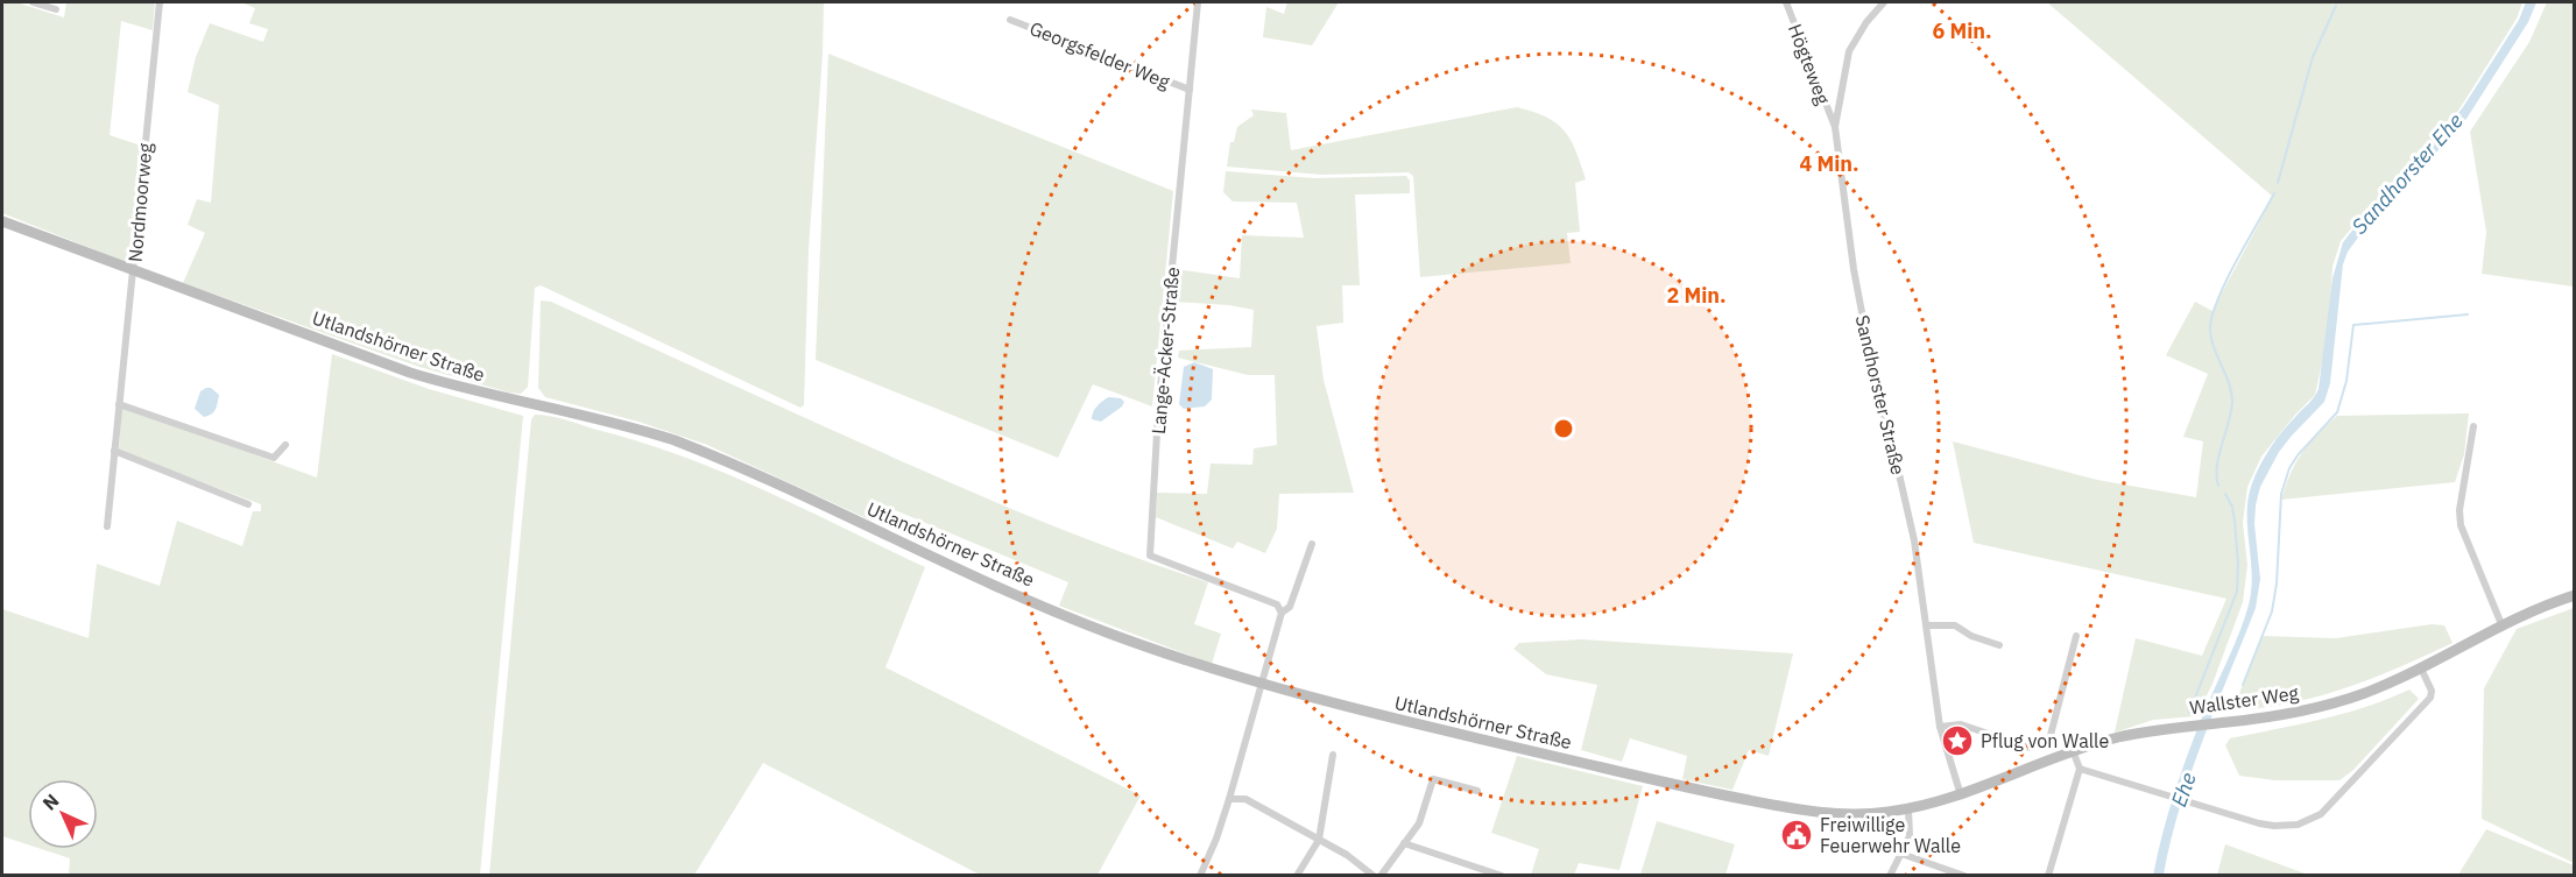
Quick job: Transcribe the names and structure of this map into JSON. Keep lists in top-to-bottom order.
{
  "streets": {
    "street": [
      "Georgsfelder Weg",
      "Högteweg",
      "Nordmoorweg",
      "Utlandshörner Straße",
      "Lange-Äcker-Straße",
      "Sandhorster Straße",
      "Wallster Weg"
    ]
  },
  "crossings": [
    ["Georgsfelder Weg", "Lange-Äcker-Straße"],
    ["Högteweg", "Sandhorster Straße"],
    ["Nordmoorweg", "Utlandshörner Straße"],
    ["Utlandshörner Straße", "Wallster Weg"],
    ["Sandhorster Straße", "Wallster Weg"]
  ],
  "water": ["Sandhorster Ehe", "Ehe"],
  "places": {
    "place": ["Pflug von Walle"],
    "public building": ["Freiwillige Feuerwehr Walle"]
  },
  "north": "top left",
  "rings": ["6 Min.", "4 Min.", "2 Min."]
}
